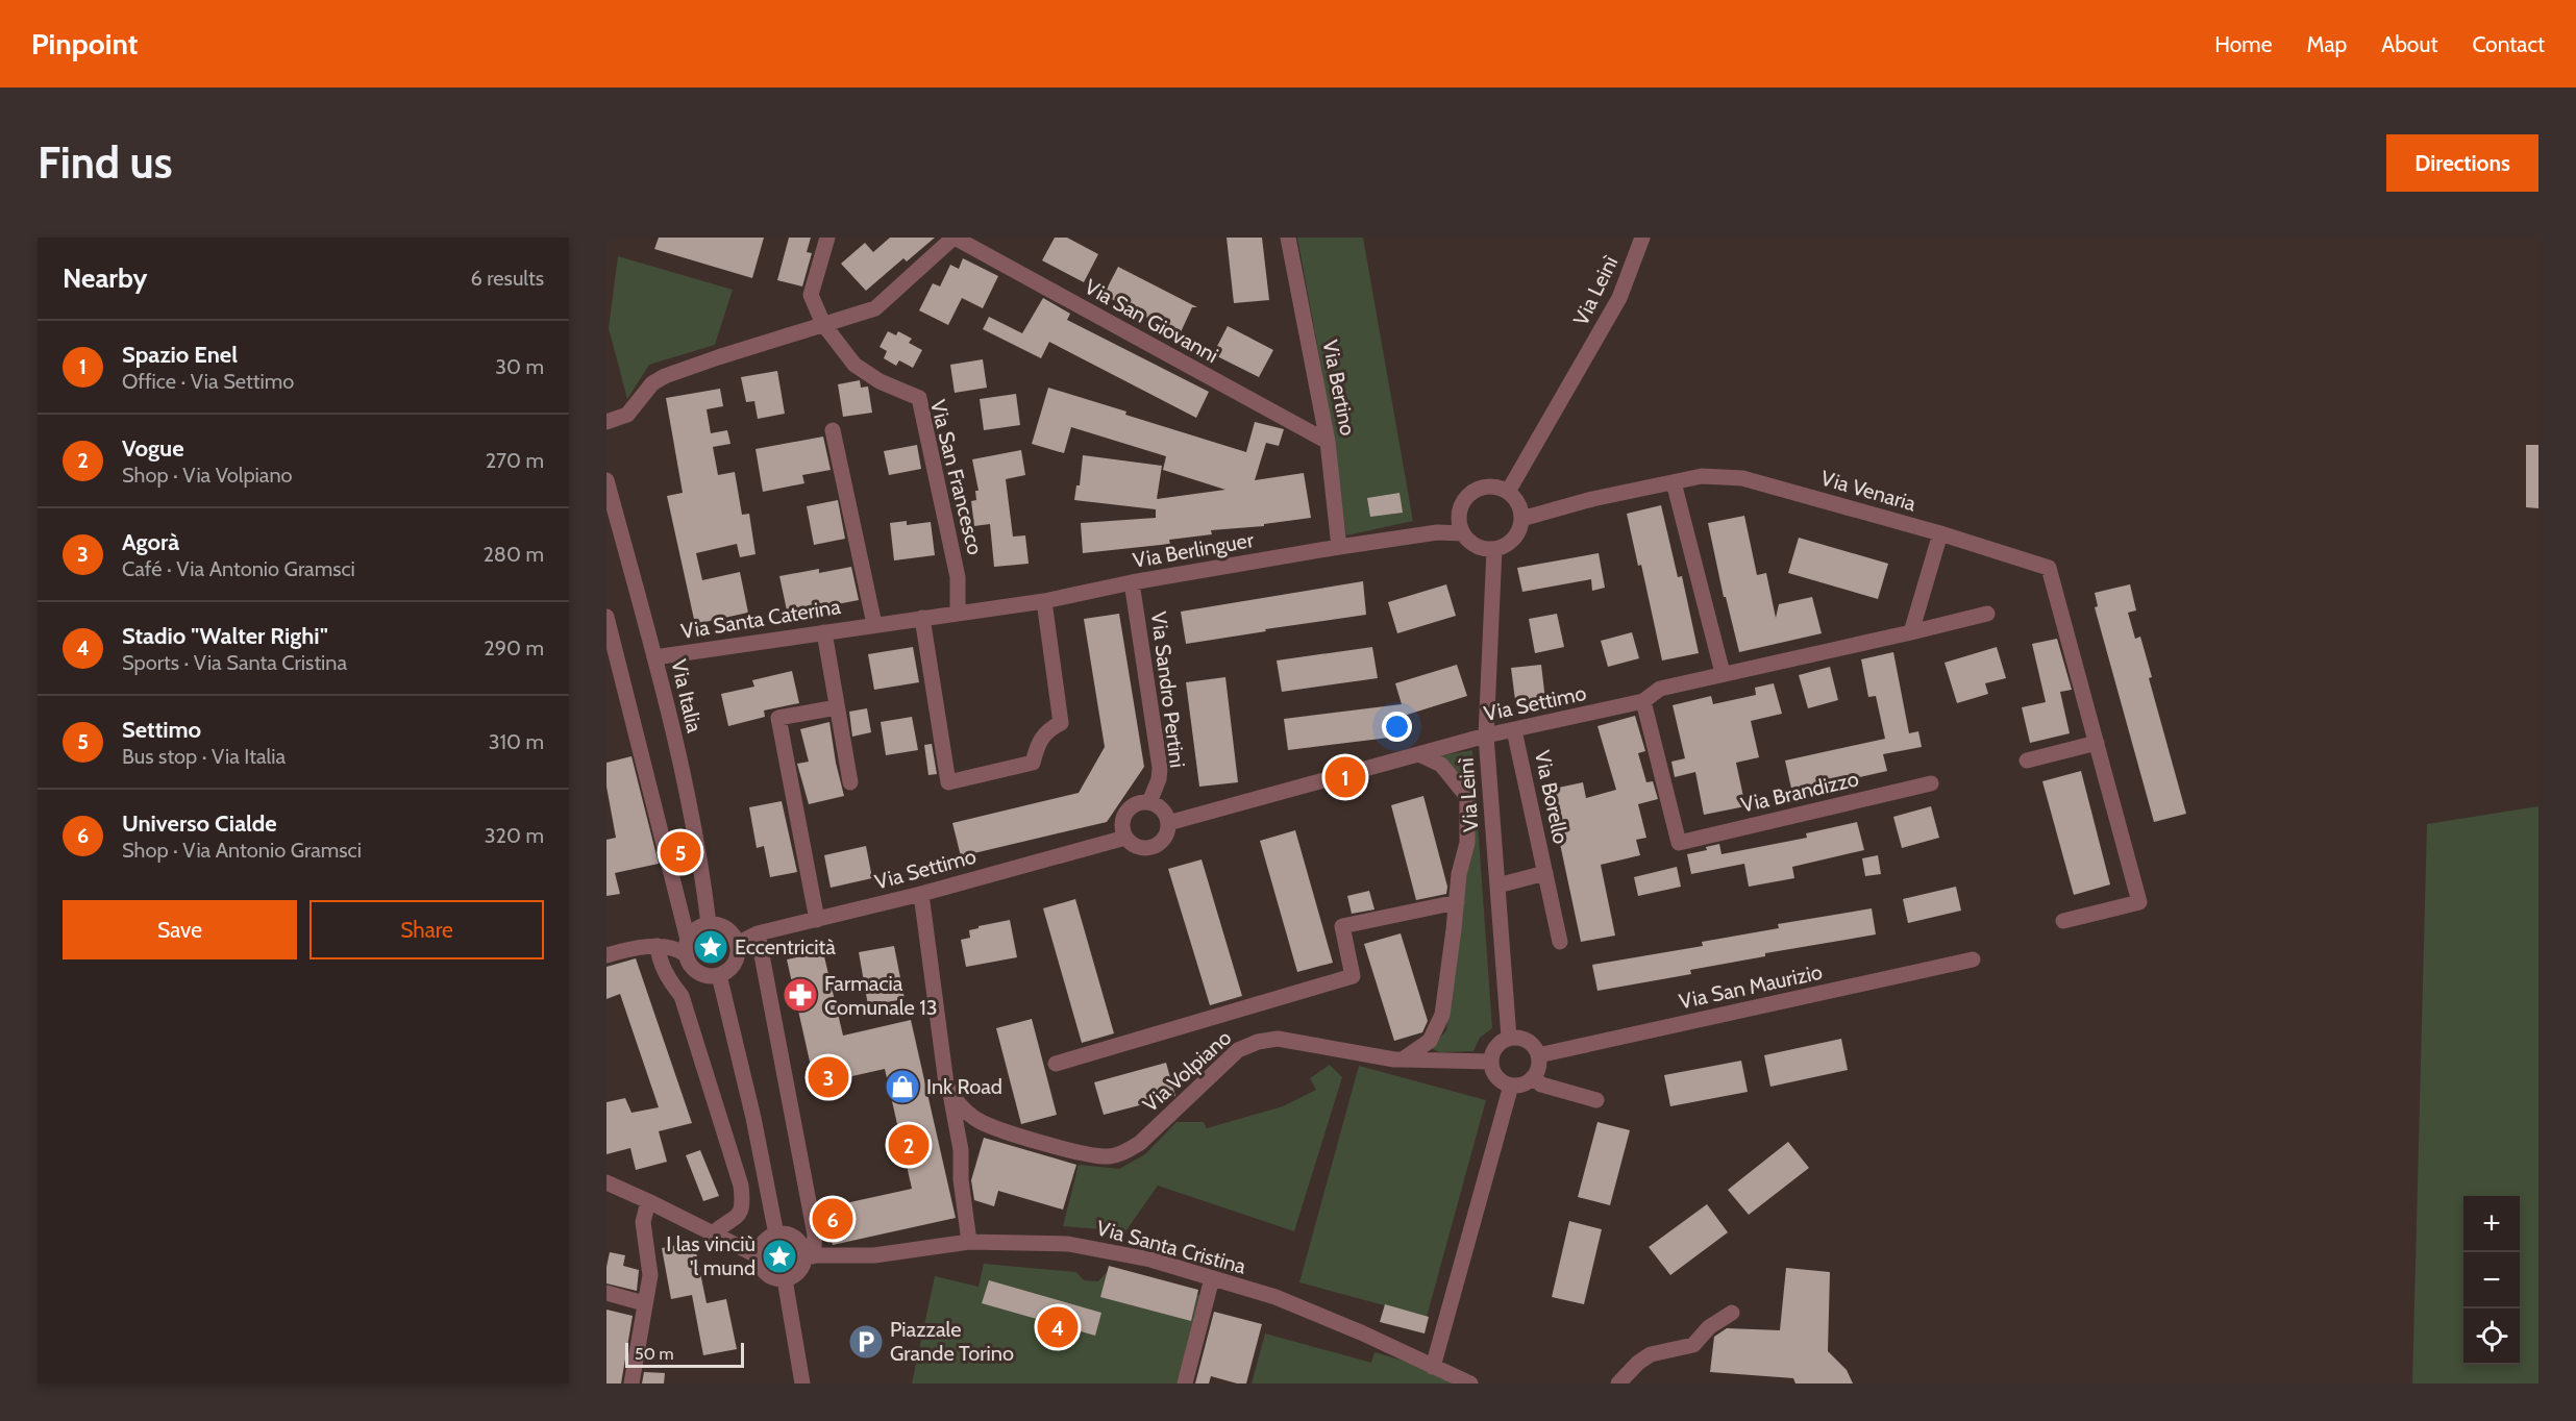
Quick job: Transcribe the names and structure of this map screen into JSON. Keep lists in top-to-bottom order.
{
  "streets": {
    "street": [
      "Via Leinì",
      "Via San Giovanni",
      "Via Bertino",
      "Via San Francesco",
      "Via Venaria",
      "Via Berlinguer",
      "Via Santa Caterina",
      "Via Sandro Pertini",
      "Via Italia",
      "Via Settimo",
      "Via Brandizzo",
      "Via Borello",
      "Via San Maurizio",
      "Via Volpiano",
      "Via Santa Cristina"
    ]
  },
  "crossings": [
    ["Via Leinì", "Via Venaria"],
    ["Via Leinì", "Via Berlinguer"],
    ["Via Leinì", "Via Settimo"],
    ["Via Leinì", "Via Borello"],
    ["Via Leinì", "Via San Maurizio"],
    ["Via Leinì", "Via Volpiano"],
    ["Via San Giovanni", "Via Bertino"],
    ["Via Bertino", "Via Berlinguer"],
    ["Via San Francesco", "Via Berlinguer"],
    ["Via San Francesco", "Via Santa Caterina"],
    ["Via Venaria", "Via Berlinguer"],
    ["Via Berlinguer", "Via Santa Caterina"],
    ["Via Berlinguer", "Via Sandro Pertini"],
    ["Via Santa Caterina", "Via Italia"],
    ["Via Sandro Pertini", "Via Settimo"],
    ["Via Italia", "Via Settimo"],
    ["Via Settimo", "Via Brandizzo"],
    ["Via Settimo", "Via Borello"],
    ["Via San Maurizio", "Via Volpiano"]
  ],
  "places": {
    "place": ["Eccentricità", "I las vinciù 'l mund"],
    "pharmacy": ["Farmacia Comunale 13"],
    "shop": ["Ink Road"],
    "parking": ["Piazzale Grande Torino"]
  },
  "scale_bar": "50 m",
  "page": {
    "header": "Pinpoint",
    "nav": [
      "Home",
      "Map",
      "About",
      "Contact"
    ],
    "buttons": [
      "Directions",
      ["Save", "Share"]
    ],
    "title": "Find us",
    "heading": ["Nearby", "6 results"],
    "list": [
      {
        "mark": "1",
        "name": "Spazio Enel",
        "note": "Office · Via Settimo",
        "value": "30 m"
      },
      {
        "mark": "2",
        "name": "Vogue",
        "note": "Shop · Via Volpiano",
        "value": "270 m"
      },
      {
        "mark": "3",
        "name": "Agorà",
        "note": "Café · Via Antonio Gramsci",
        "value": "280 m"
      },
      {
        "mark": "4",
        "name": "Stadio \"Walter Righi\"",
        "note": "Sports · Via Santa Cristina",
        "value": "290 m"
      },
      {
        "mark": "5",
        "name": "Settimo",
        "note": "Bus stop · Via Italia",
        "value": "310 m"
      },
      {
        "mark": "6",
        "name": "Universo Cialde",
        "note": "Shop · Via Antonio Gramsci",
        "value": "320 m"
      }
    ],
    "pins": [
      "1",
      "5",
      "3",
      "2",
      "6",
      "4"
    ],
    "map_buttons": ["+", "−"],
    "scale": "50 m"
  }
}
